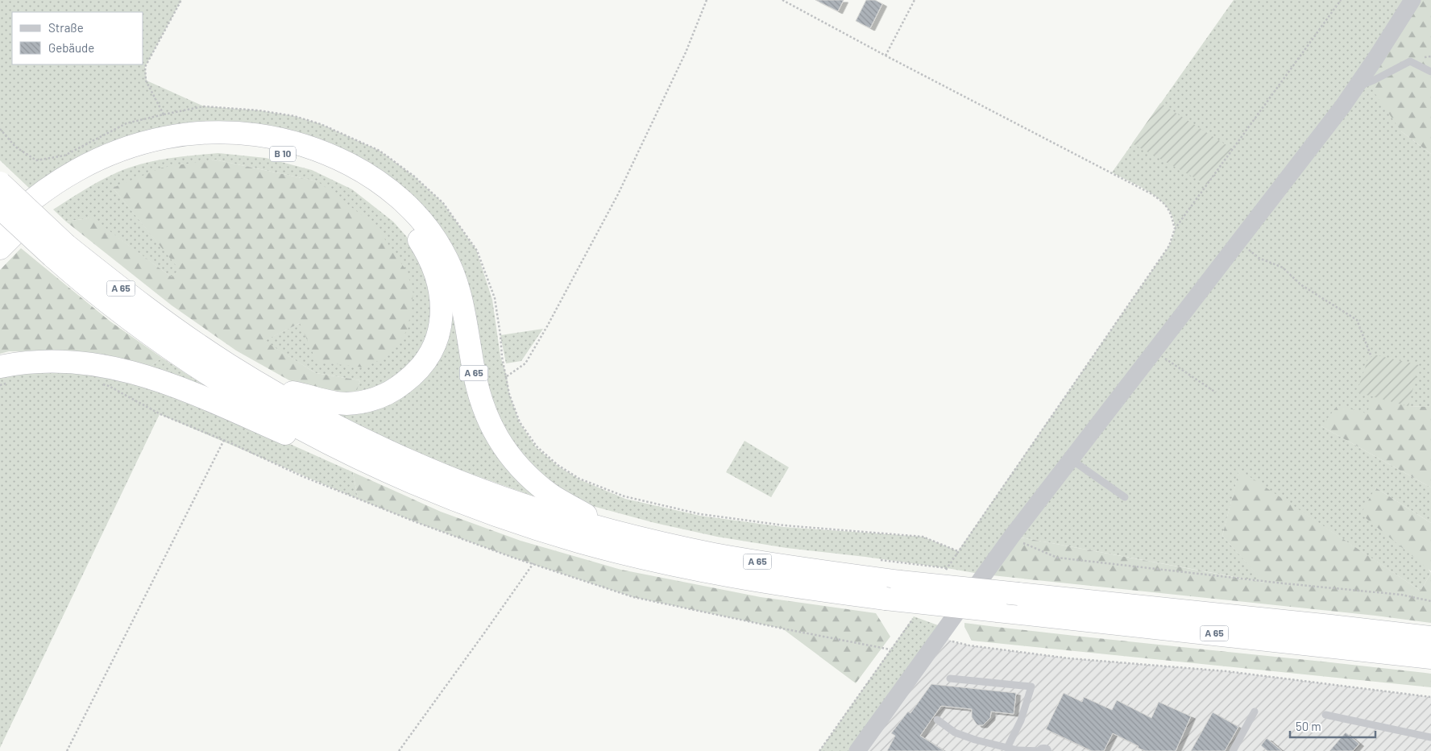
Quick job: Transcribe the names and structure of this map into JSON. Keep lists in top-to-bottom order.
{
  "streets": {
    "highway": ["B 10", "A 65"]
  },
  "crossings": [
    ["B 10", "A 65"]
  ],
  "legend": ["Straße", "Gebäude"],
  "scale_bar": "50 m"
}
